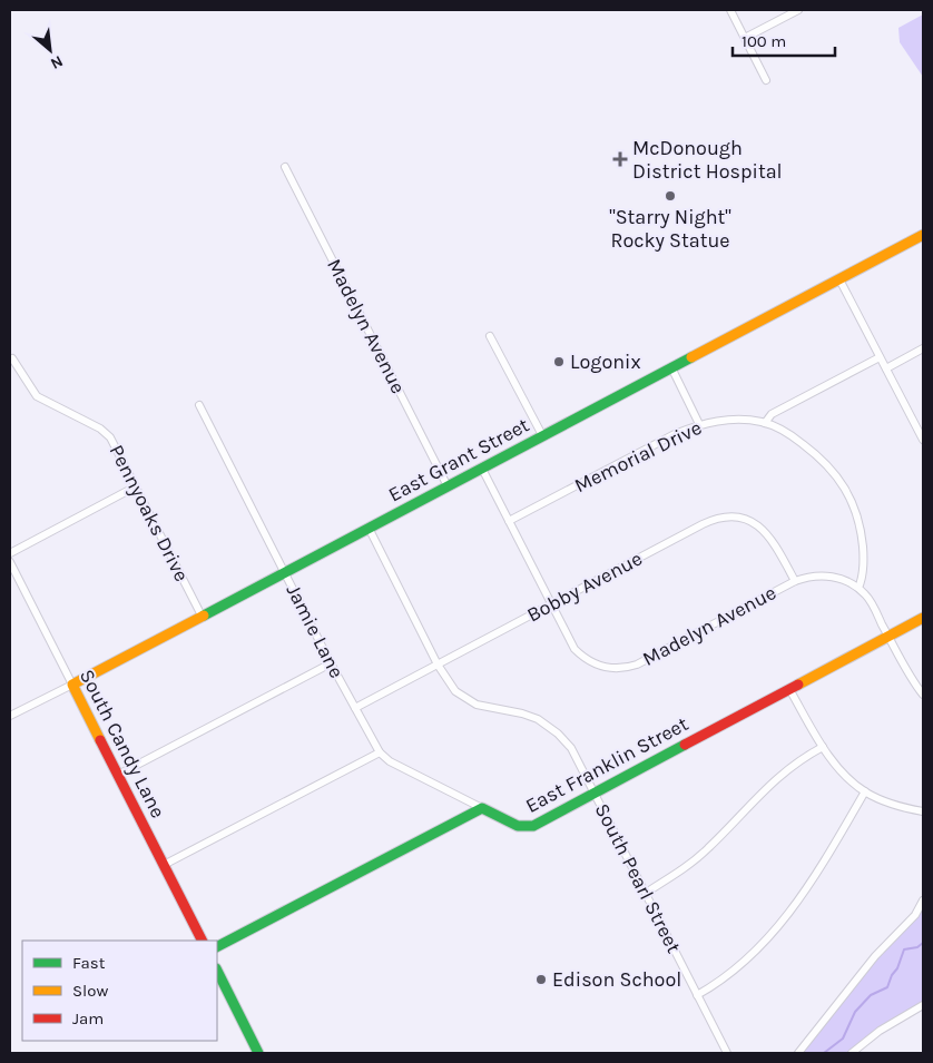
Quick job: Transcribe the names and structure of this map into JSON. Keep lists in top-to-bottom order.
{
  "streets": {
    "main road": ["East Grant Street", "South Candy Lane", "East Franklin Street"],
    "street": [
      "Madelyn Avenue",
      "Memorial Drive",
      "Pennyoaks Drive",
      "Bobby Avenue",
      "Jamie Lane",
      "South Pearl Street"
    ]
  },
  "crossings": [
    ["Madelyn Avenue", "Memorial Drive"],
    ["Madelyn Avenue", "East Grant Street"],
    ["Madelyn Avenue", "Bobby Avenue"],
    ["East Grant Street", "Pennyoaks Drive"],
    ["East Grant Street", "Jamie Lane"],
    ["East Grant Street", "South Candy Lane"],
    ["East Grant Street", "South Pearl Street"],
    ["Bobby Avenue", "Jamie Lane"],
    ["Bobby Avenue", "South Pearl Street"],
    ["Jamie Lane", "East Franklin Street"],
    ["East Franklin Street", "South Pearl Street"]
  ],
  "places": {
    "health": ["McDonough District Hospital"],
    "other": ["\"Starry Night\" Rocky Statue", "Logonix", "Edison School"]
  },
  "legend": ["Fast", "Slow", "Jam"],
  "scale_bar": "100 m",
  "north": "bottom right"
}
